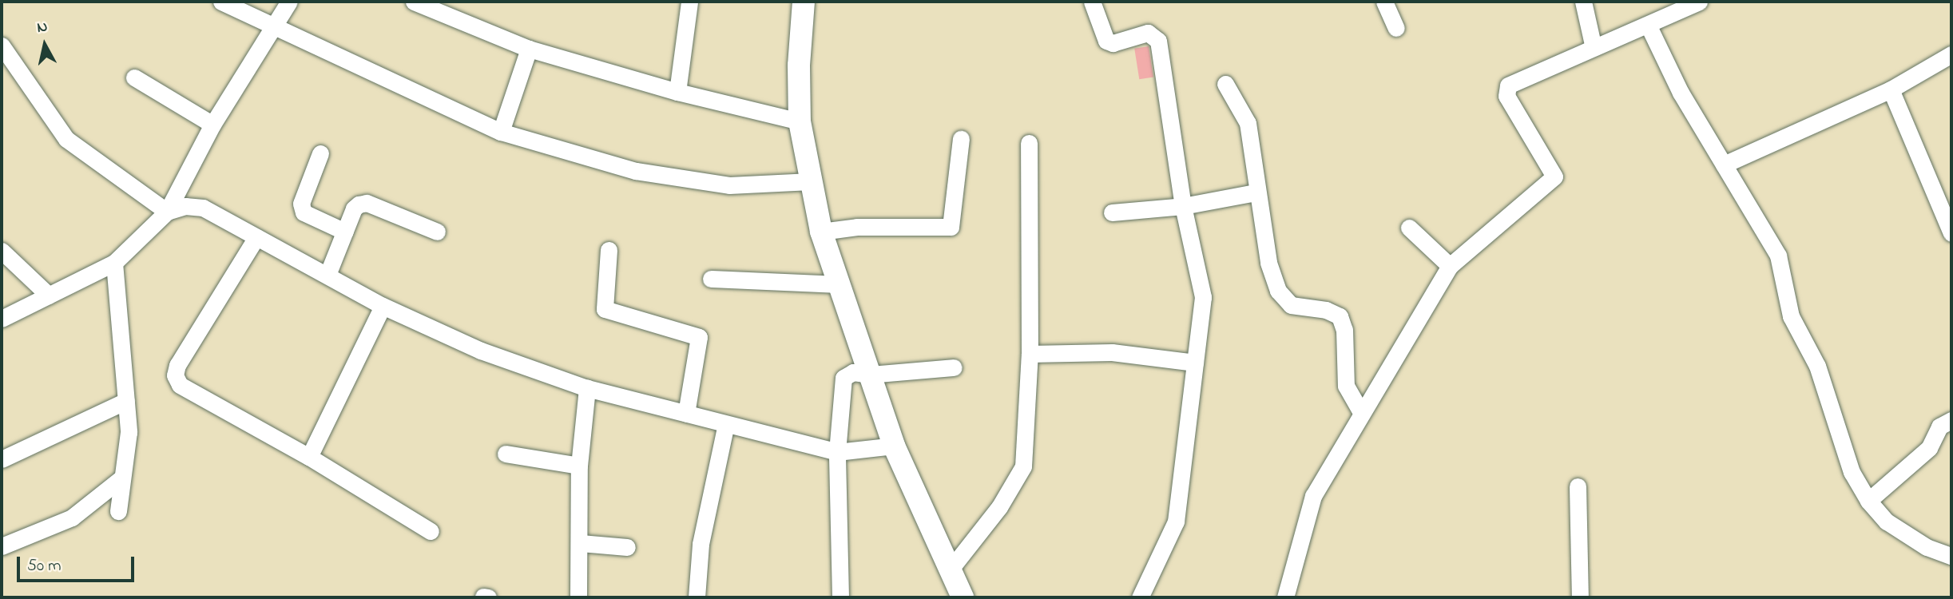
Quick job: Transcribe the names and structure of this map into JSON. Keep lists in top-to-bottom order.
{
  "scale_bar": "50 m",
  "north": "top"
}
